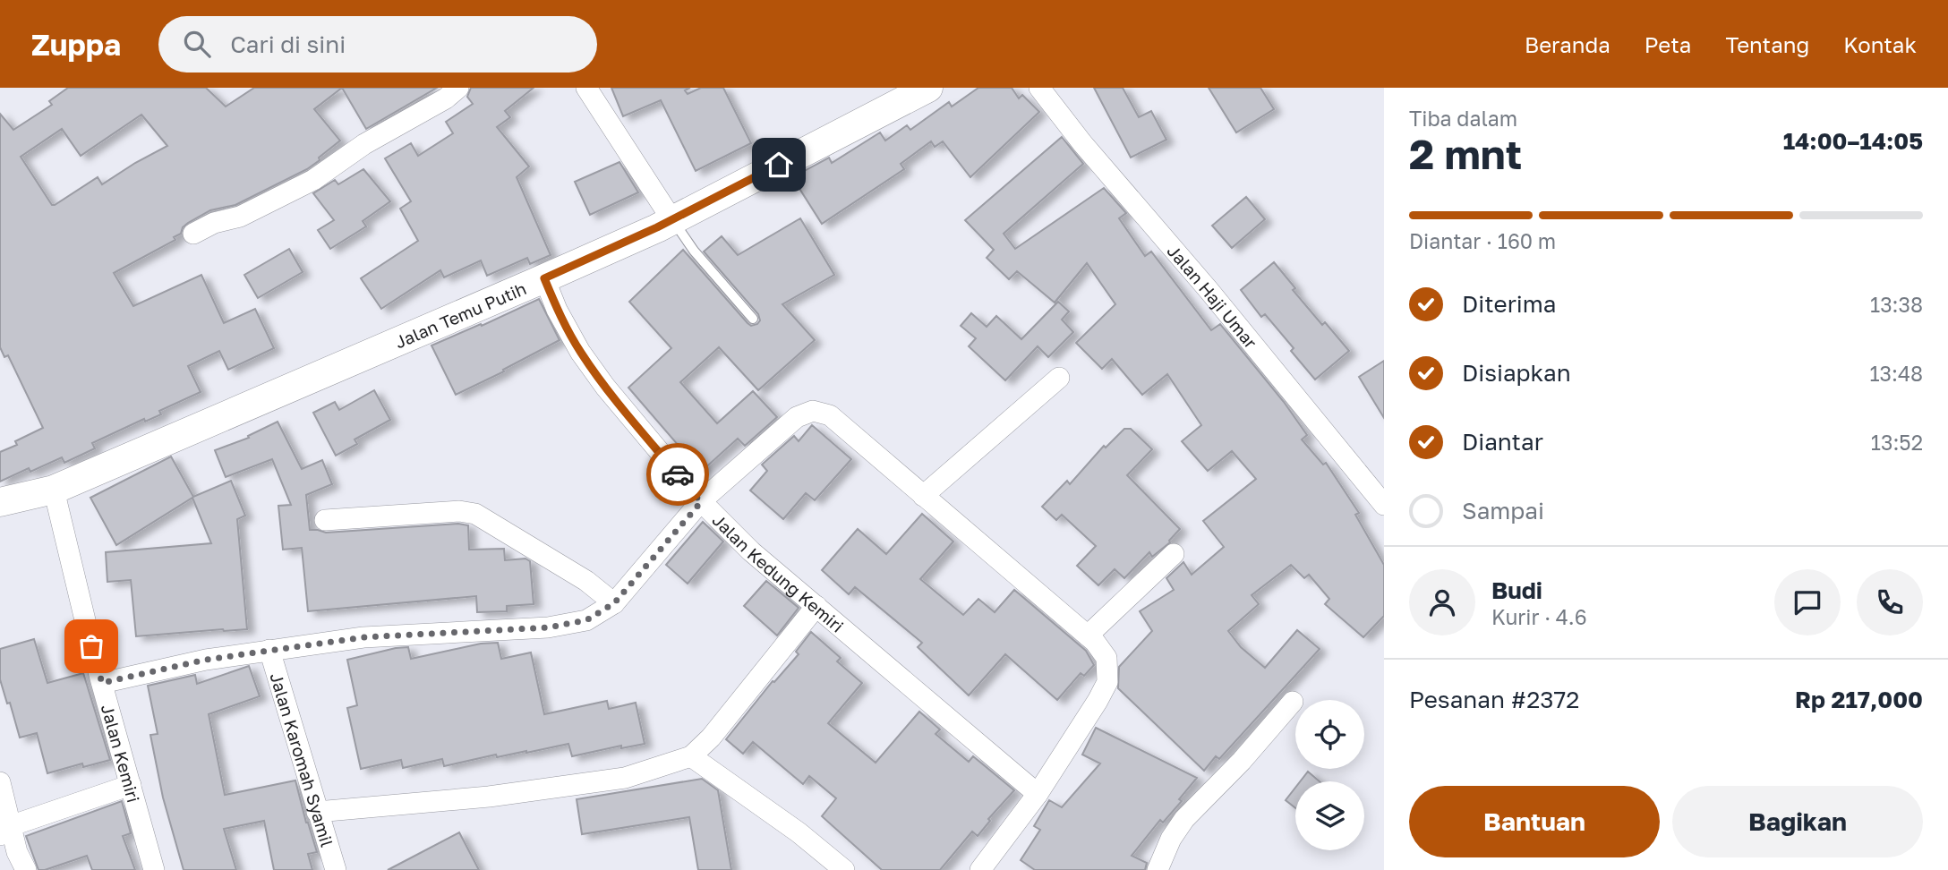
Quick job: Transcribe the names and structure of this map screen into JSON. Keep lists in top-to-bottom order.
{
  "streets": {
    "street": [
      "Jalan Haji Umar",
      "Jalan Temu Putih",
      "Jalan Kedung Kemiri",
      "Jalan Kemiri",
      "Jalan Karomah Syamil"
    ]
  },
  "crossings": [
    ["Jalan Temu Putih", "Jalan Kedung Kemiri"],
    ["Jalan Temu Putih", "Jalan Kemiri"]
  ],
  "page": {
    "header": "Zuppa",
    "search": "Cari di sini",
    "nav": [
      "Beranda",
      "Peta",
      "Tentang",
      "Kontak"
    ],
    "heading": ["2 mnt", "Tiba dalam", "14:00–14:05"],
    "panel": [
      "Budi",
      "Kurir · 4.6",
      "Pesanan #2372",
      "Rp 217,000"
    ],
    "bar": "Diantar · 160 m",
    "list": [
      ["Diterima", "13:38"],
      ["Disiapkan", "13:48"],
      ["Diantar", "13:52"],
      "Sampai"
    ],
    "buttons": ["Bantuan", "Bagikan"]
  }
}
